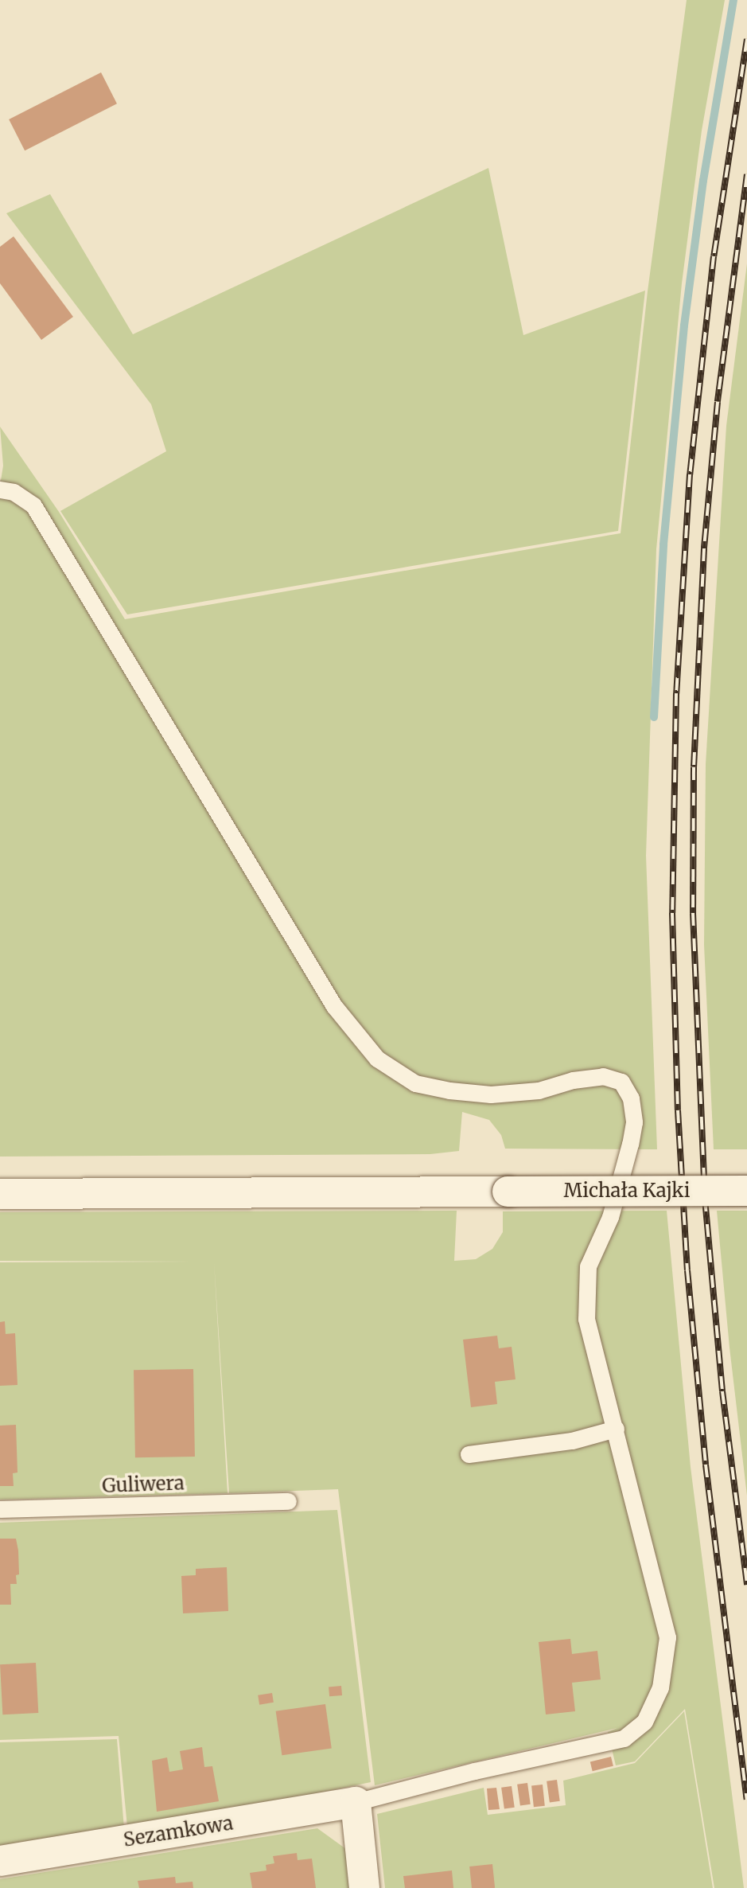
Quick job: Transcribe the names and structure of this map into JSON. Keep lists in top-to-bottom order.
{
  "streets": {
    "street": ["Michała Kajki", "Sezamkowa"],
    "lane": ["Guliwera"]
  }
}
